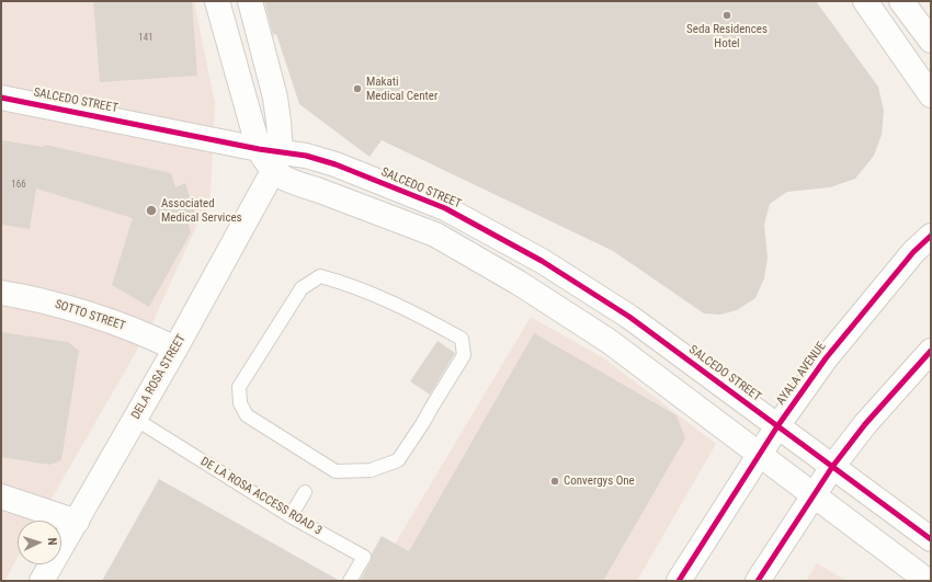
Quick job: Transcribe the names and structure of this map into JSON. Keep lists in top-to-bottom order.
{
  "streets": {
    "street": [
      "SALCEDO STREET",
      "SOTTO STREET",
      "AYALA AVENUE",
      "DELA ROSA STREET"
    ],
    "lane": ["DE LA ROSA ACCESS ROAD 3"]
  },
  "crossings": [
    ["SALCEDO STREET", "AYALA AVENUE"],
    ["SALCEDO STREET", "DELA ROSA STREET"],
    ["SOTTO STREET", "DELA ROSA STREET"],
    ["DELA ROSA STREET", "DE LA ROSA ACCESS ROAD 3"]
  ],
  "places": [
    "Seda Residences Hotel",
    "Makati Medical Center",
    "Associated Medical Services",
    "Convergys One"
  ],
  "house_numbers": ["141", "166"],
  "north": "right"
}
